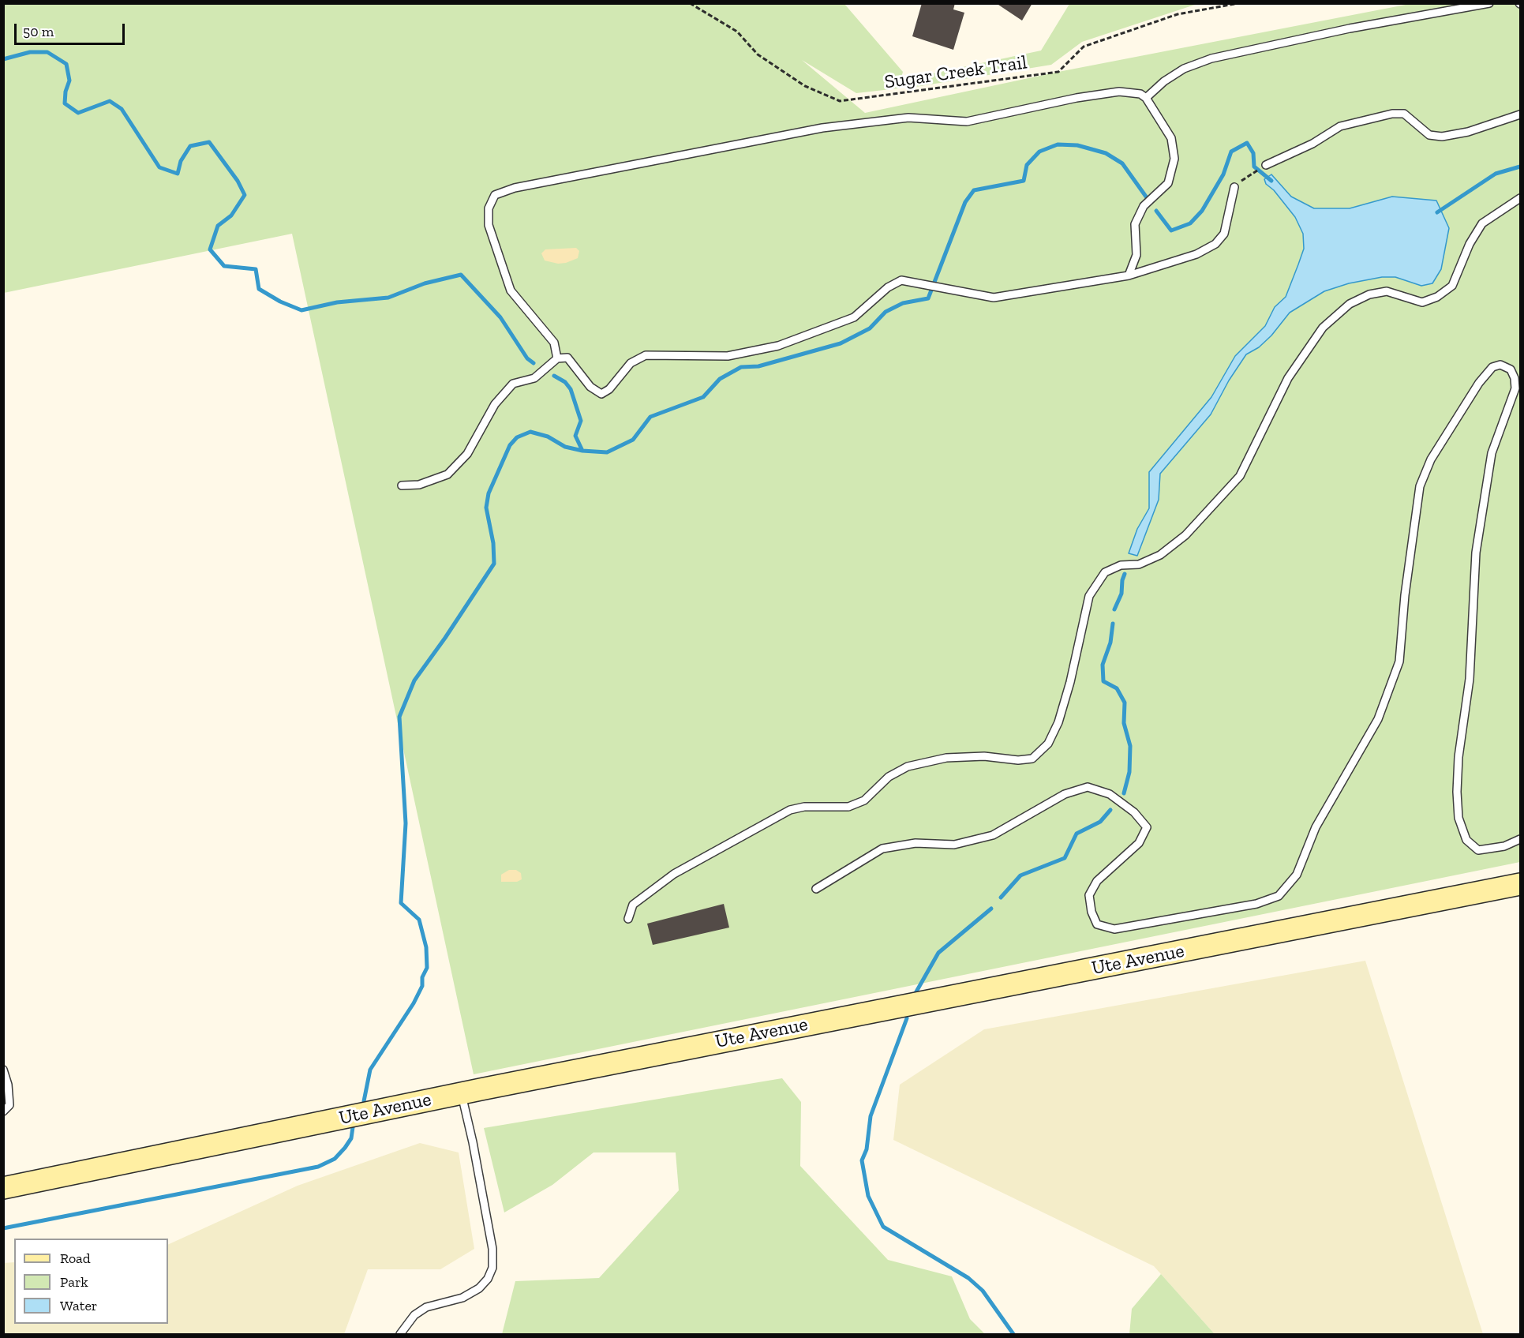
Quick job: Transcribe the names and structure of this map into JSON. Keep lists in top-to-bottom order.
{
  "streets": {
    "main road": ["Ute Avenue"],
    "path": ["Sugar Creek Trail"]
  },
  "legend": ["Road", "Park", "Water"],
  "scale_bar": "50 m"
}
